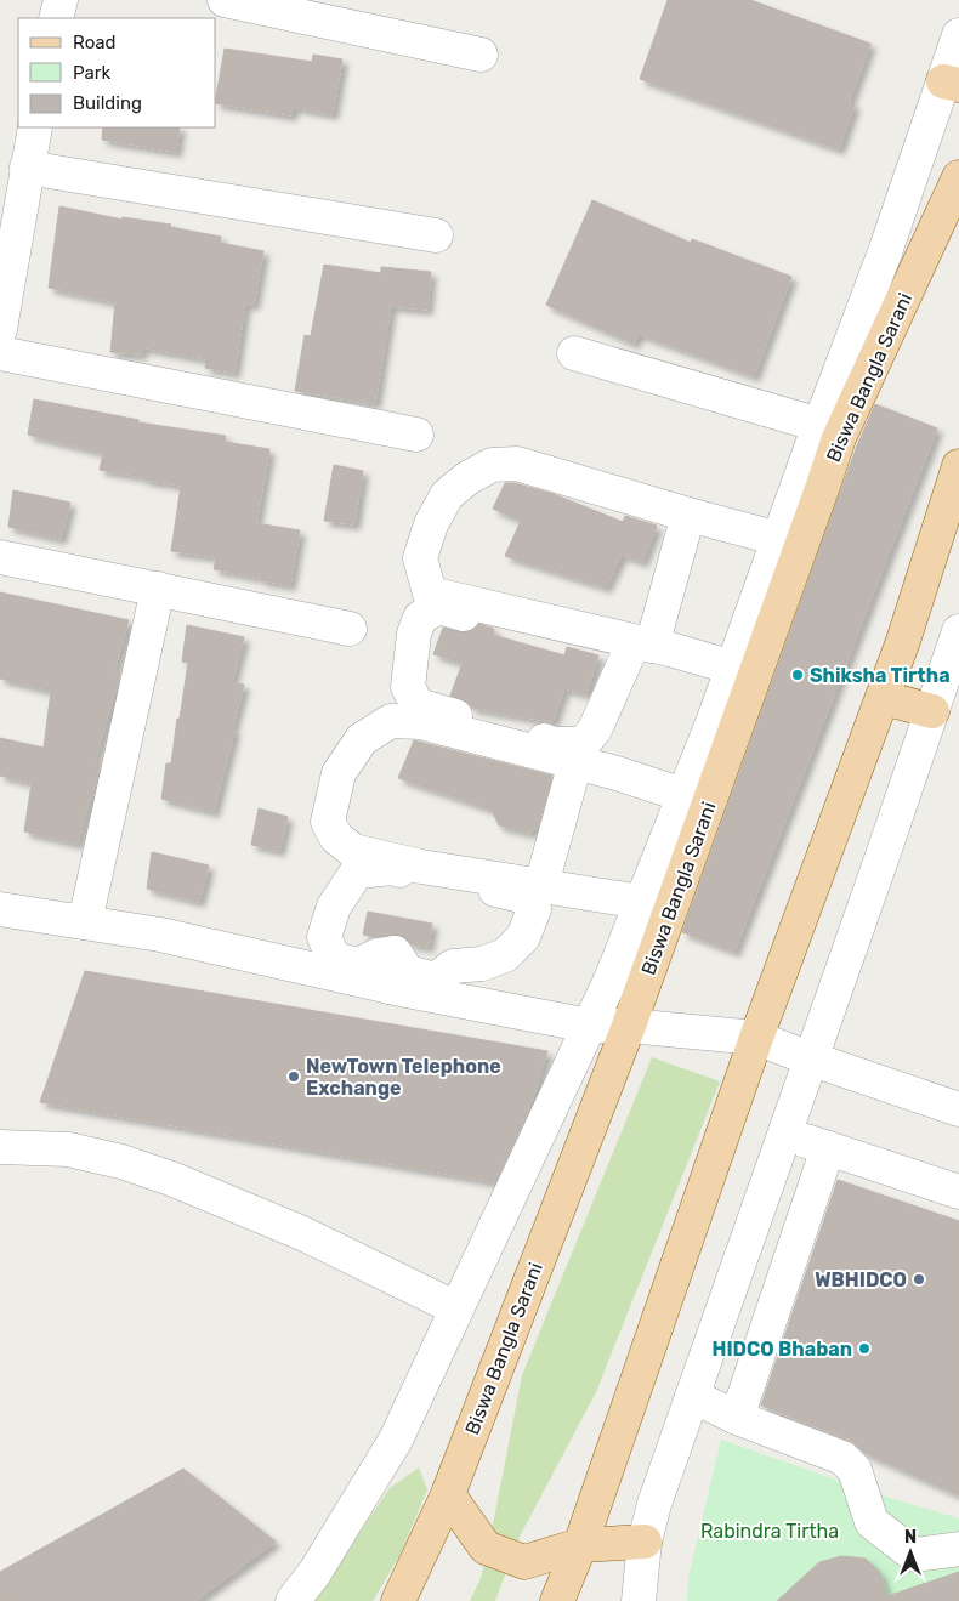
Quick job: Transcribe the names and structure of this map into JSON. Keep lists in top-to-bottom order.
{
  "streets": {
    "main road": ["Biswa Bangla Sarani"]
  },
  "parks": ["Rabindra Tirtha"],
  "places": [
    "Shiksha Tirtha",
    "NewTown Telephone Exchange",
    "WBHIDCO",
    "HIDCO Bhaban"
  ],
  "legend": ["Road", "Park", "Building"],
  "north": "top"
}
